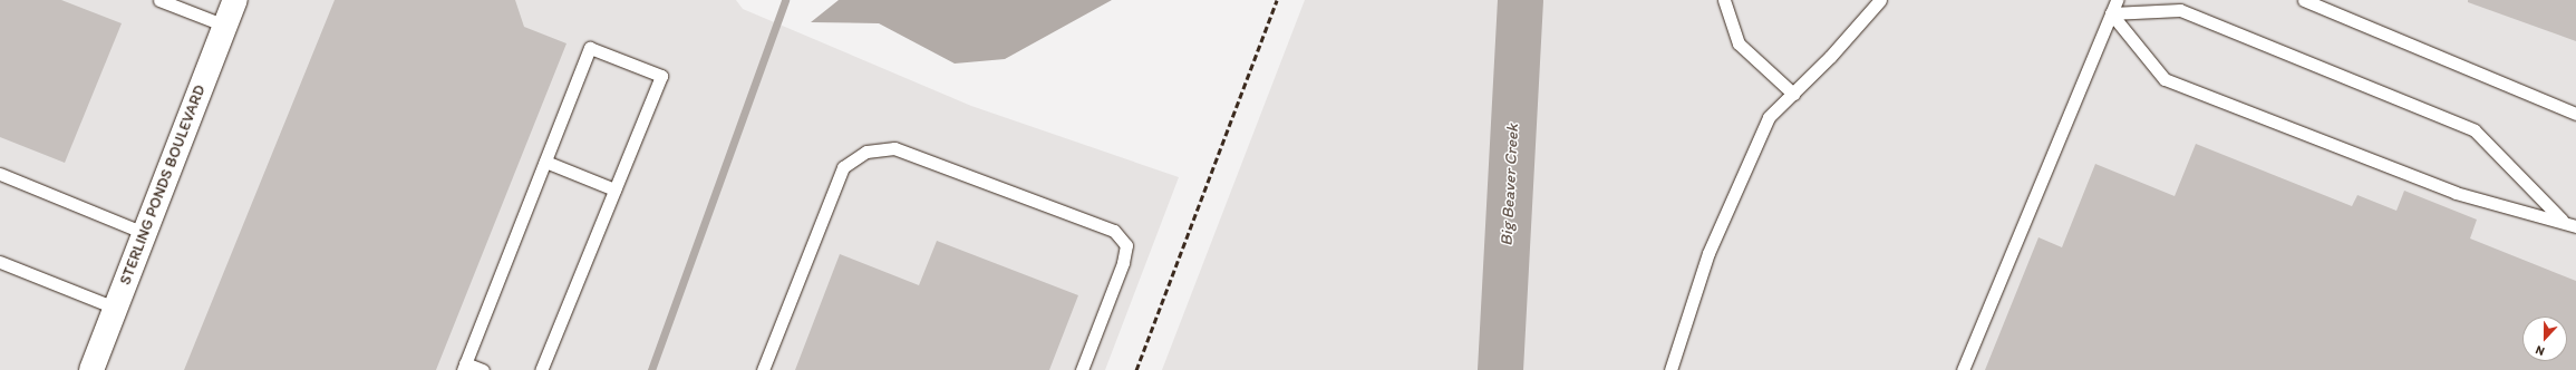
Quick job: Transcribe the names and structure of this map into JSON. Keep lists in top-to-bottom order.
{
  "streets": {
    "street": ["STERLING PONDS BOULEVARD"]
  },
  "water": ["Big Beaver Creek"],
  "north": "bottom"
}
